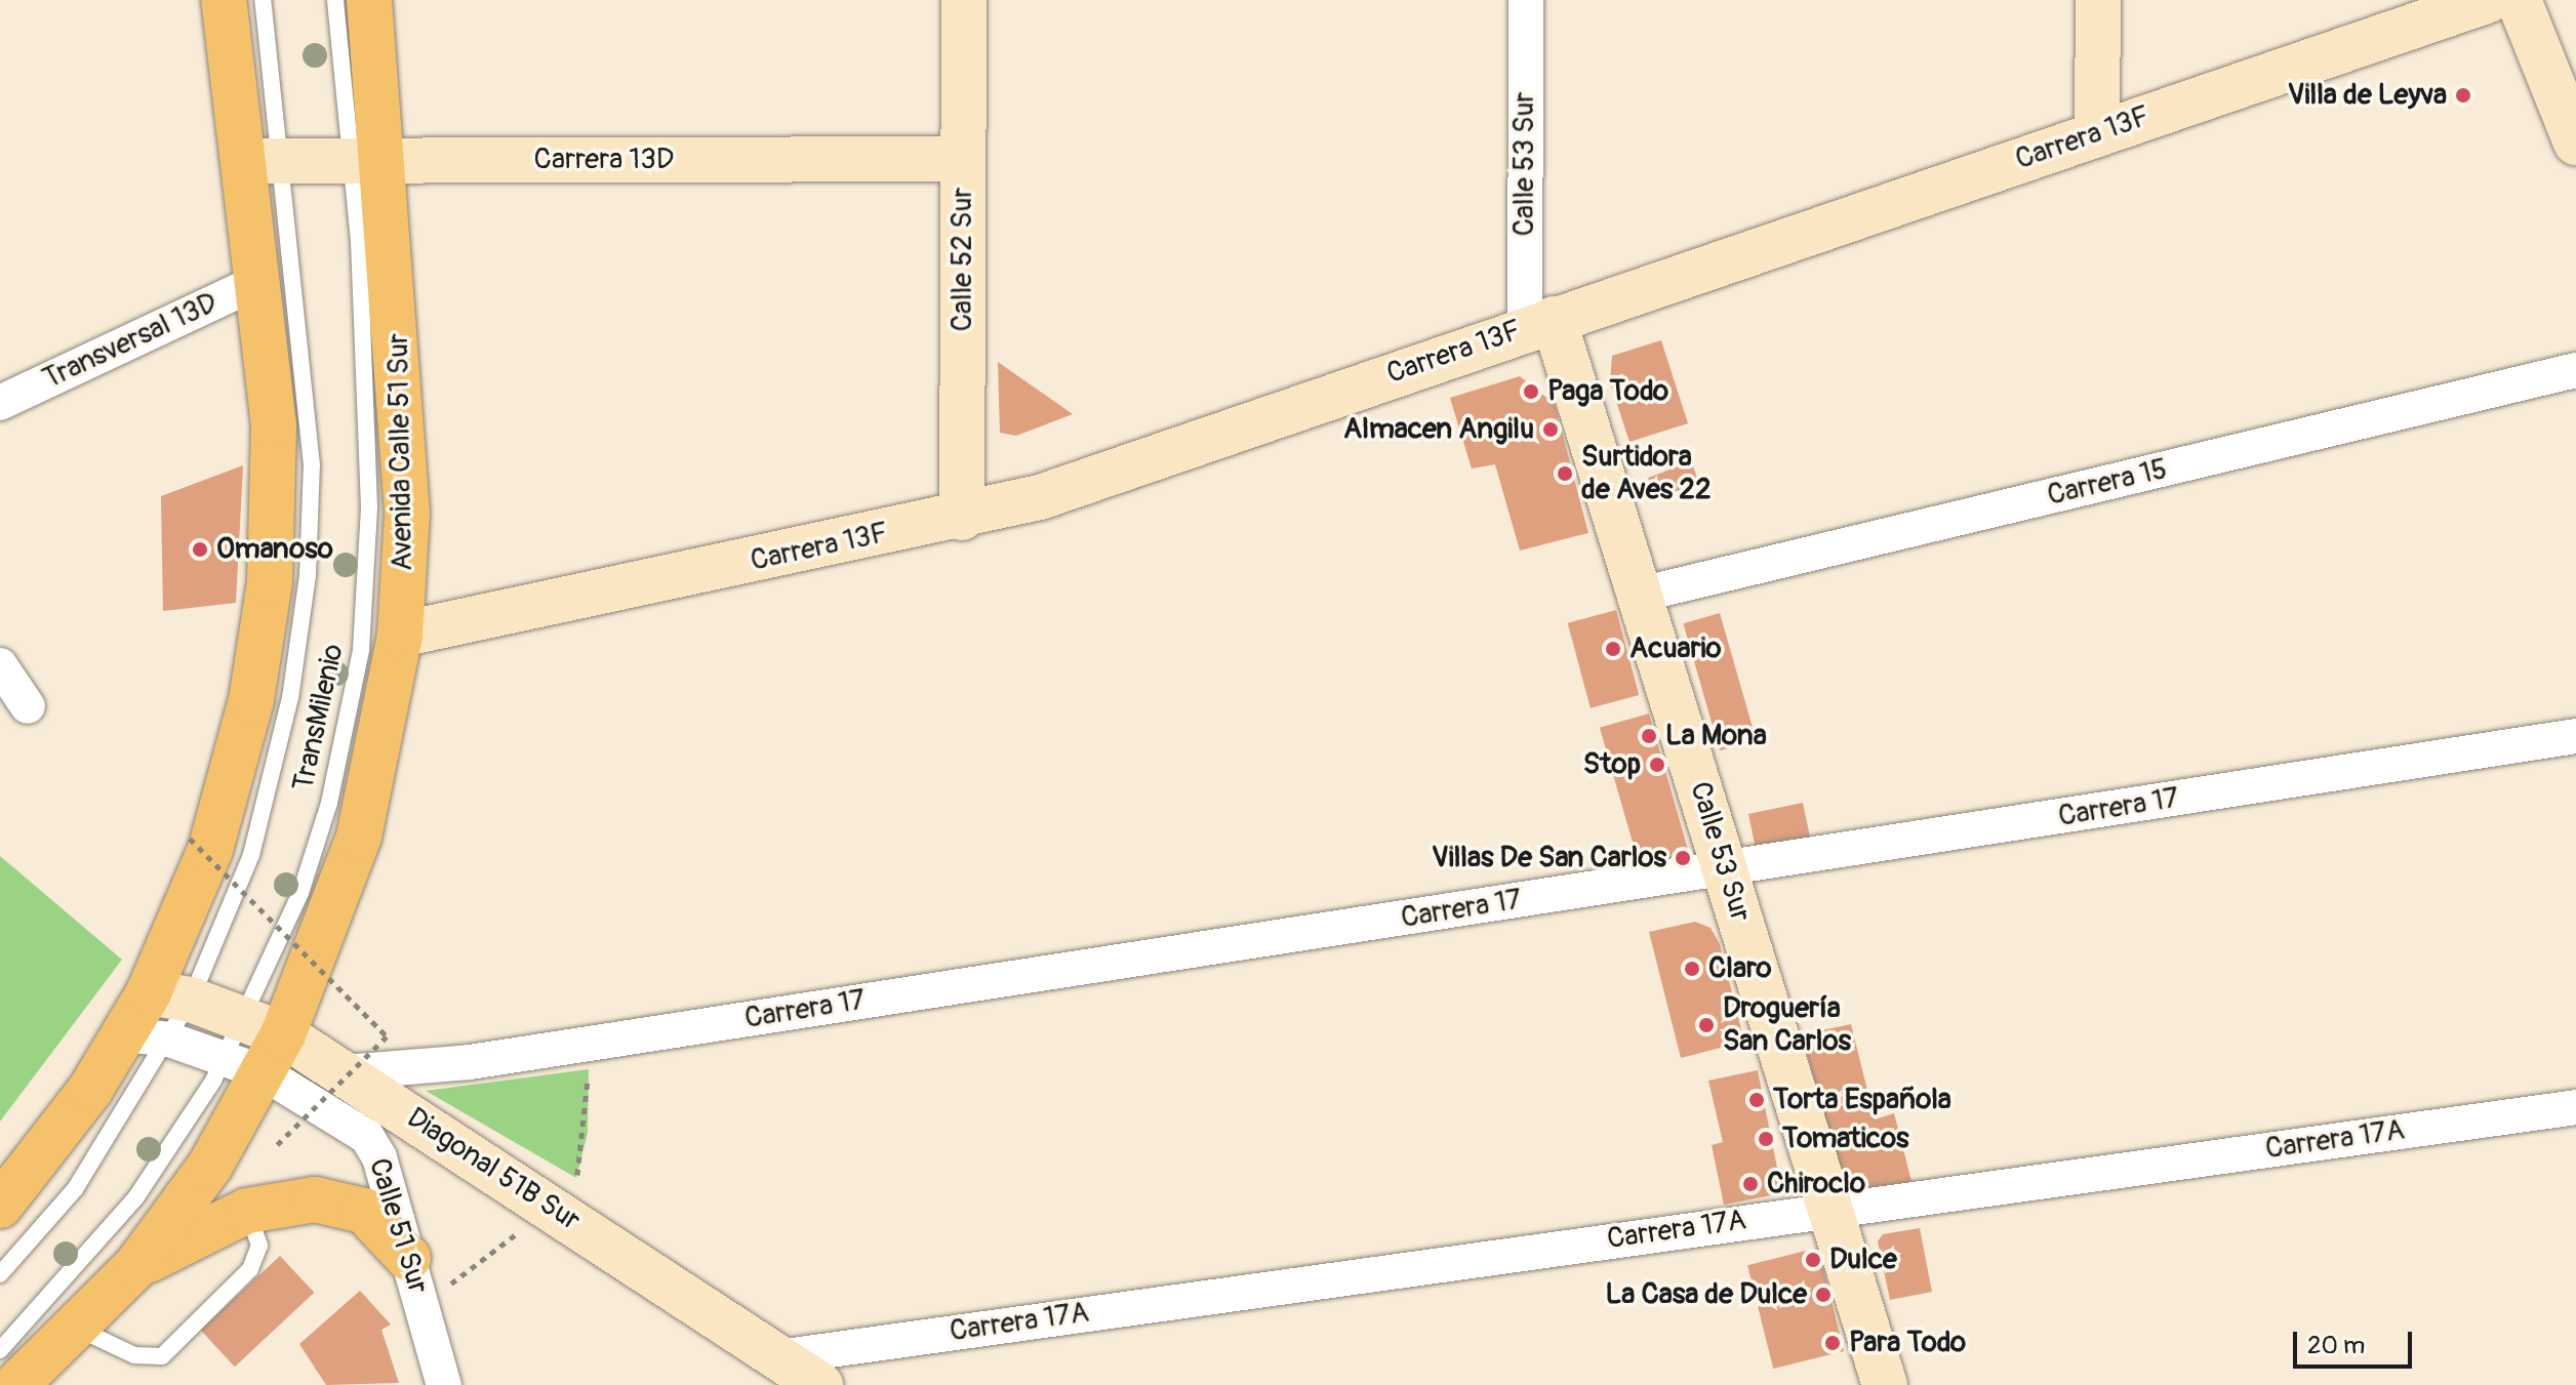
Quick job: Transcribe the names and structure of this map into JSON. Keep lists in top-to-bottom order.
{
  "streets": {
    "main road": ["Avenida Calle 51 Sur"],
    "street": [
      "Carrera 13F",
      "Carrera 13D",
      "Calle 53 Sur",
      "Calle 52 Sur",
      "Transversal 13D",
      "Carrera 15",
      "Carrera 17",
      "Carrera 17A",
      "Diagonal 51B Sur",
      "Calle 51 Sur"
    ],
    "lane": ["TransMilenio"]
  },
  "crossings": [
    ["Carrera 13F", "Calle 53 Sur"],
    ["Carrera 13F", "Calle 52 Sur"],
    ["Carrera 13F", "Avenida Calle 51 Sur"],
    ["Carrera 13D", "Calle 52 Sur"],
    ["Carrera 13D", "Avenida Calle 51 Sur"],
    ["Carrera 13D", "TransMilenio"],
    ["Calle 53 Sur", "Carrera 15"],
    ["Calle 53 Sur", "Carrera 17"],
    ["Calle 53 Sur", "Carrera 17A"],
    ["Avenida Calle 51 Sur", "TransMilenio"],
    ["Avenida Calle 51 Sur", "Diagonal 51B Sur"],
    ["Avenida Calle 51 Sur", "Calle 51 Sur"],
    ["TransMilenio", "Diagonal 51B Sur"],
    ["TransMilenio", "Calle 51 Sur"],
    ["Carrera 17", "Diagonal 51B Sur"],
    ["Carrera 17A", "Diagonal 51B Sur"],
    ["Diagonal 51B Sur", "Calle 51 Sur"]
  ],
  "places": [
    "Villa de Leyva",
    "Paga Todo",
    "Almacen Angilu",
    "Surtidora de Aves 22",
    "Omanoso",
    "Acuario",
    "La Mona",
    "Stop",
    "Villas De San Carlos",
    "Claro",
    "Droguería San Carlos",
    "Torta Española",
    "Tomaticos",
    "Chiroclo",
    "Dulce",
    "La Casa de Dulce",
    "Para Todo"
  ],
  "scale_bar": "20 m"
}
